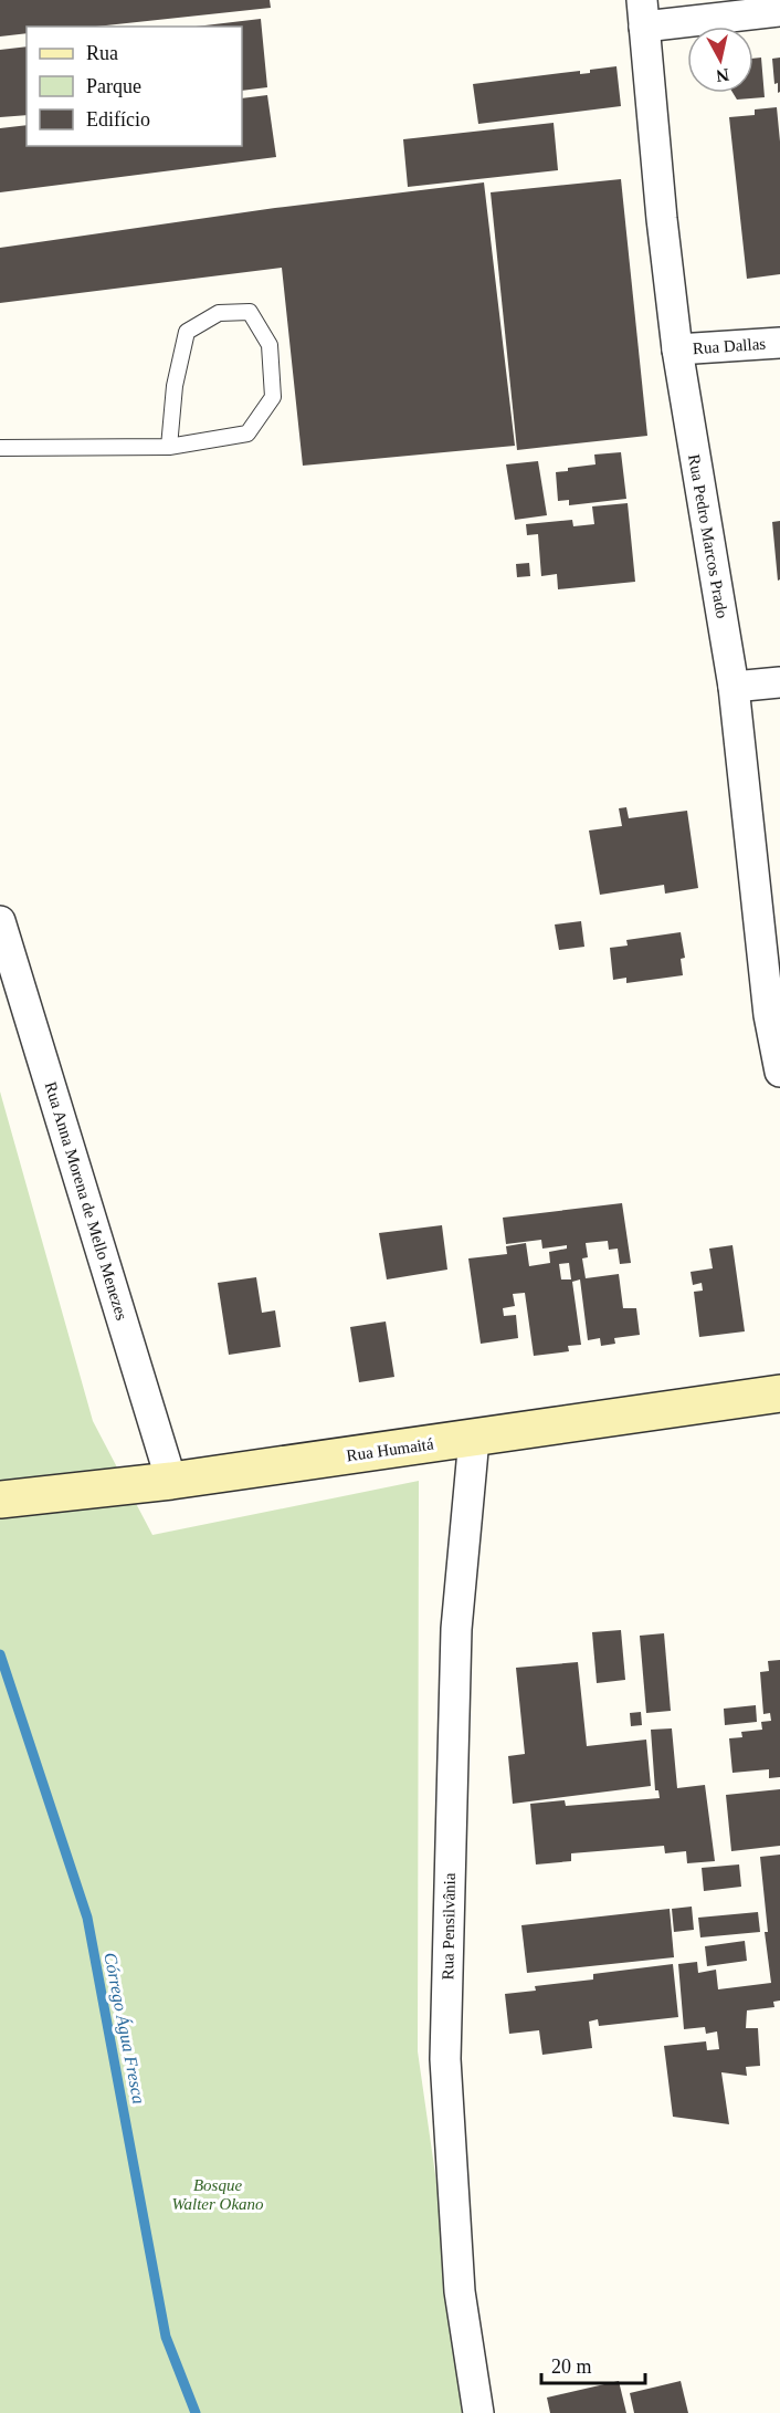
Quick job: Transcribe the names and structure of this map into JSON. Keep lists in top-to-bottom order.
{
  "streets": {
    "main road": ["Rua Humaitá"],
    "street": [
      "Rua Dallas",
      "Rua Pedro Marcos Prado",
      "Rua Anna Morena de Mello Menezes",
      "Rua Pensilvânia"
    ]
  },
  "crossings": [
    ["Rua Dallas", "Rua Pedro Marcos Prado"],
    ["Rua Anna Morena de Mello Menezes", "Rua Humaitá"],
    ["Rua Humaitá", "Rua Pensilvânia"]
  ],
  "water": ["Córrego Água Fresca"],
  "parks": ["Bosque Walter Okano"],
  "legend": ["Rua", "Parque", "Edifício"],
  "scale_bar": "20 m",
  "north": "bottom"
}
